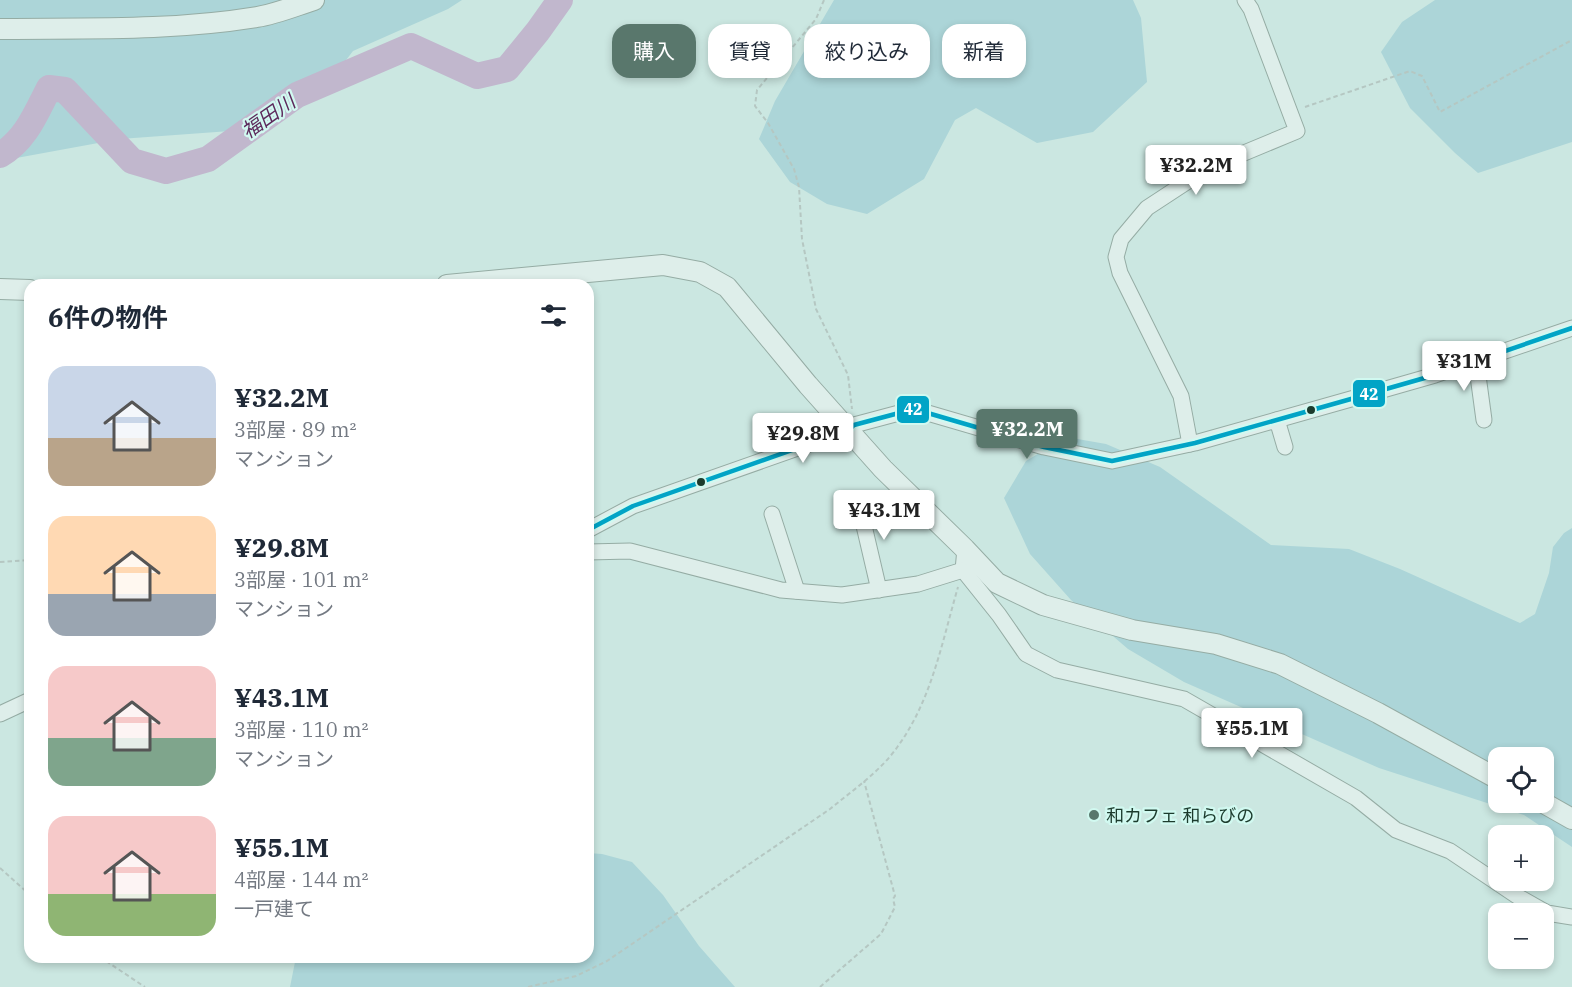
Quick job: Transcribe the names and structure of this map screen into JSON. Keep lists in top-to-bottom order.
{
  "water": ["福田川"],
  "places": ["和カフェ 和らびの"],
  "lines": ["transit line 42"],
  "page": {
    "chip": [
      "購入",
      "賃貸",
      "絞り込み",
      "新着"
    ],
    "price": [
      "¥32.2M",
      "¥31M",
      "¥32.2M",
      "¥29.8M",
      "¥43.1M",
      "¥55.1M"
    ],
    "heading": "6件の物件",
    "list": [
      {
        "name": "¥32.2M",
        "note": "3部屋 · 89 m² · マンション"
      },
      {
        "name": "¥29.8M",
        "note": "3部屋 · 101 m² · マンション"
      },
      {
        "name": "¥43.1M",
        "note": "3部屋 · 110 m² · マンション"
      },
      {
        "name": "¥55.1M",
        "note": "4部屋 · 144 m² · 一戸建て"
      }
    ],
    "map_buttons": ["+", "−"]
  }
}
